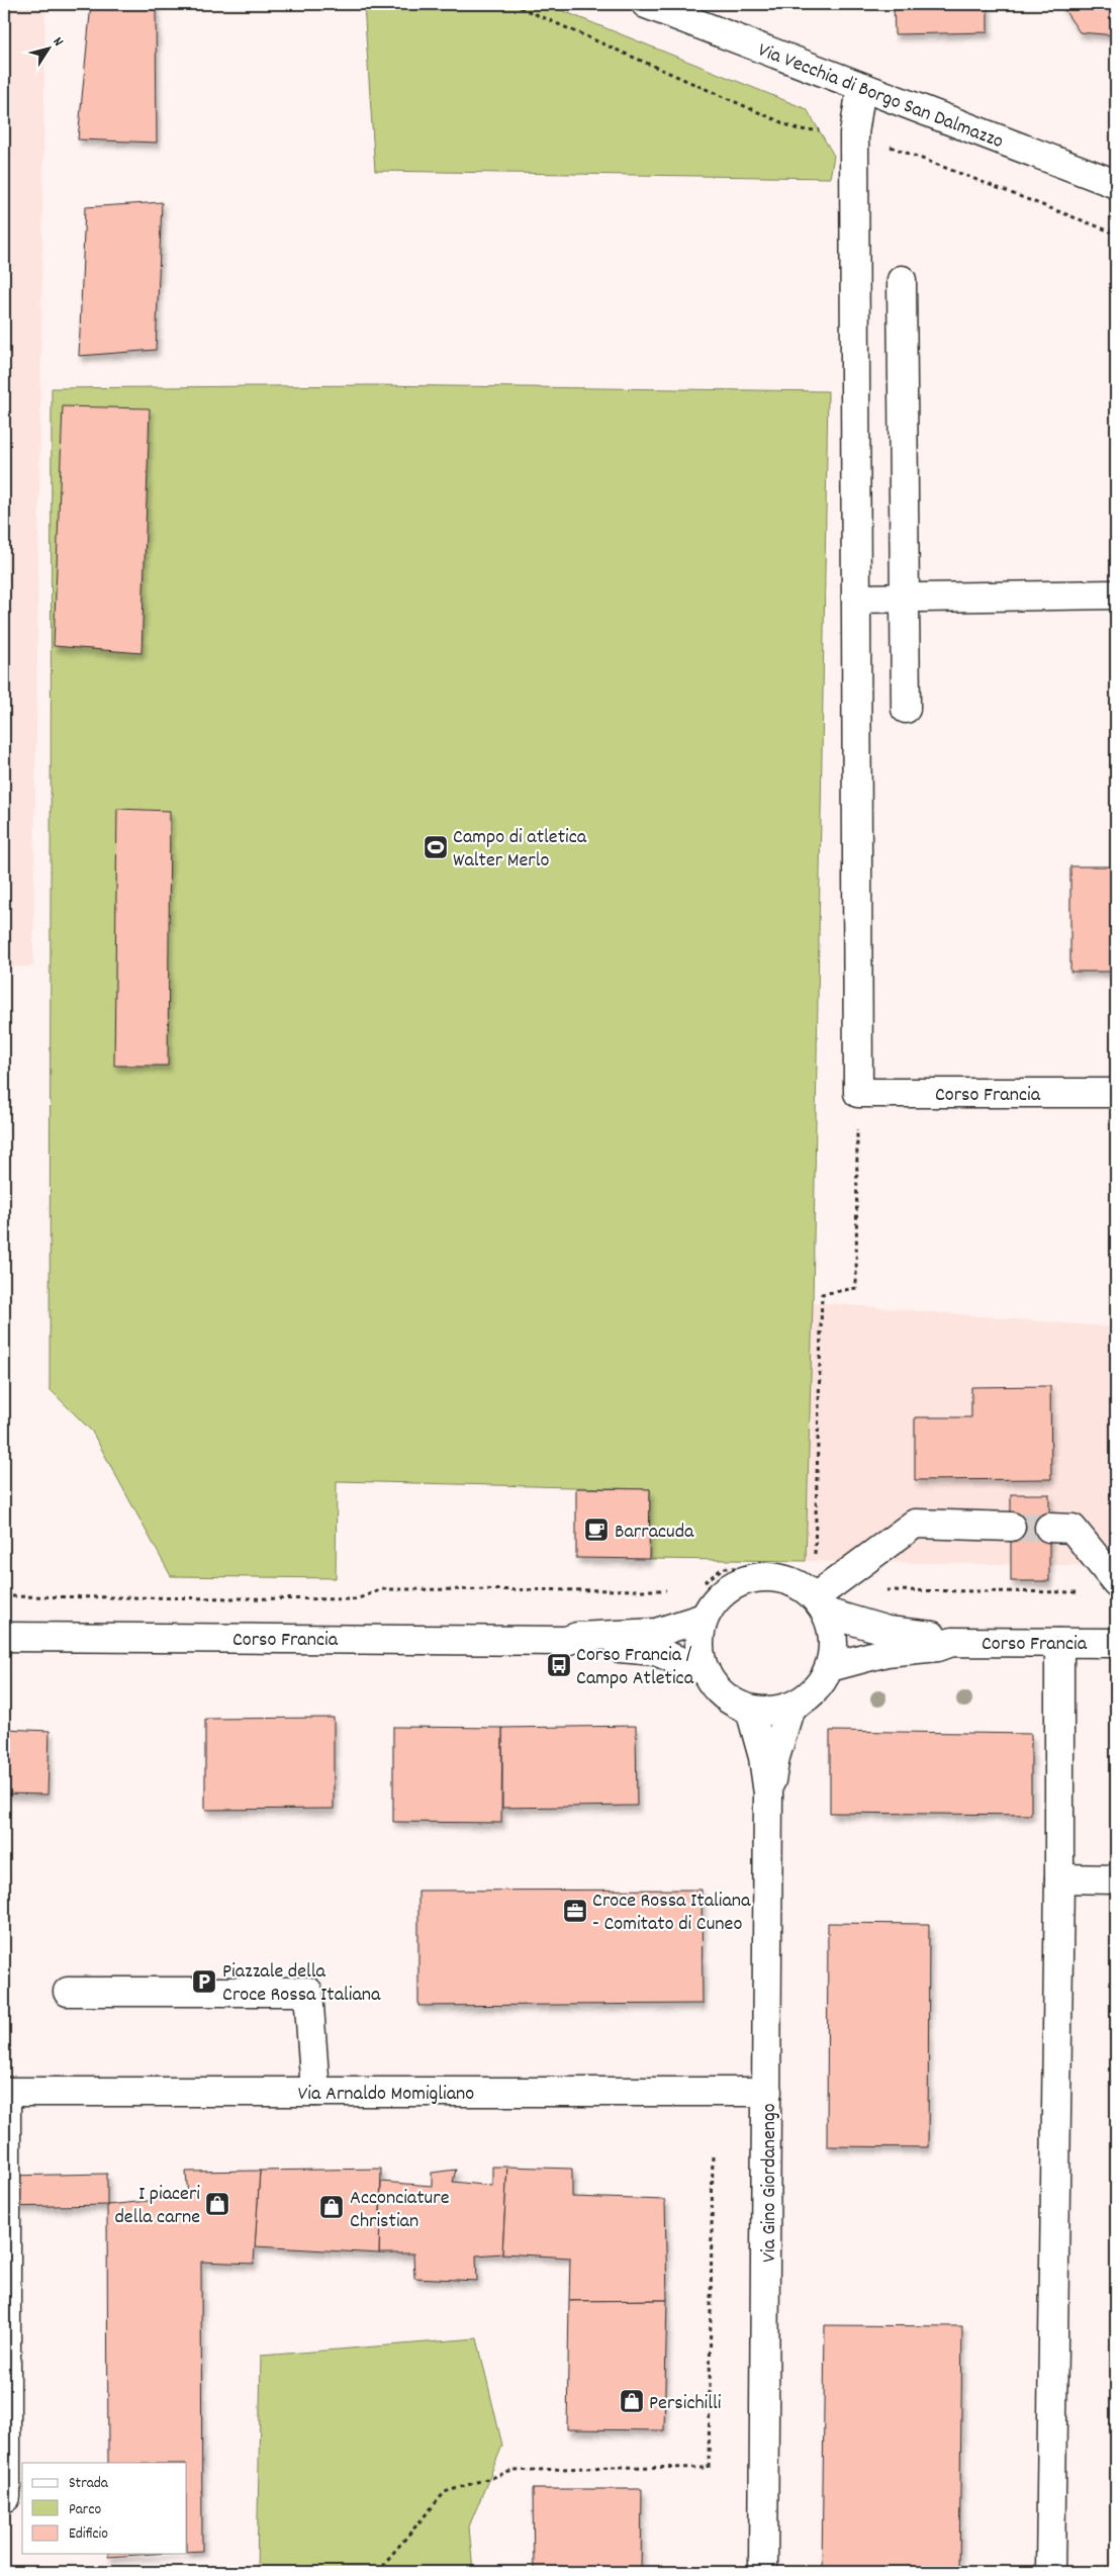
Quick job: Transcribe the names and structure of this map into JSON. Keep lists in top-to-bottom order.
{
  "streets": {
    "street": [
      "Via Vecchia di Borgo San Dalmazzo",
      "Corso Francia",
      "Via Arnaldo Momigliano",
      "Via Gino Giordanengo"
    ]
  },
  "crossings": [
    ["Corso Francia", "Via Gino Giordanengo"],
    ["Via Arnaldo Momigliano", "Via Gino Giordanengo"]
  ],
  "places": {
    "sports": ["Campo di atletica Walter Merlo"],
    "cafe": ["Barracuda"],
    "bus stop": ["Corso Francia / Campo Atletica"],
    "office": ["Croce Rossa Italiana - Comitato di Cuneo"],
    "parking": ["Piazzale della Croce Rossa Italiana"],
    "shop": ["I piaceri della carne", "Acconciature Christian", "Persichilli"]
  },
  "legend": ["Strada", "Parco", "Edificio"],
  "north": "top right"
}
